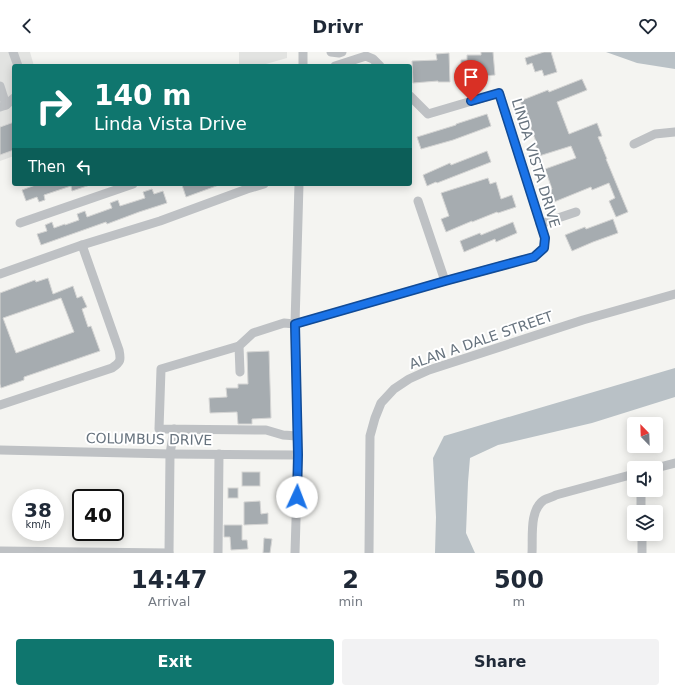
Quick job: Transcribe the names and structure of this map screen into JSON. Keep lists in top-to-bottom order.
{
  "streets": {
    "street": ["LINDA VISTA DRIVE", "ALAN A DALE STREET", "COLUMBUS DRIVE"]
  },
  "north": "top left",
  "page": {
    "header": "Drivr",
    "turn": ["140 m", "Linda Vista Drive"],
    "then": "Then",
    "speed": "38 km/h",
    "limit": "40",
    "eta": [
      "14:47",
      "Arrival",
      "2",
      "min",
      "500",
      "m"
    ],
    "buttons": ["Exit", "Share"]
  }
}
